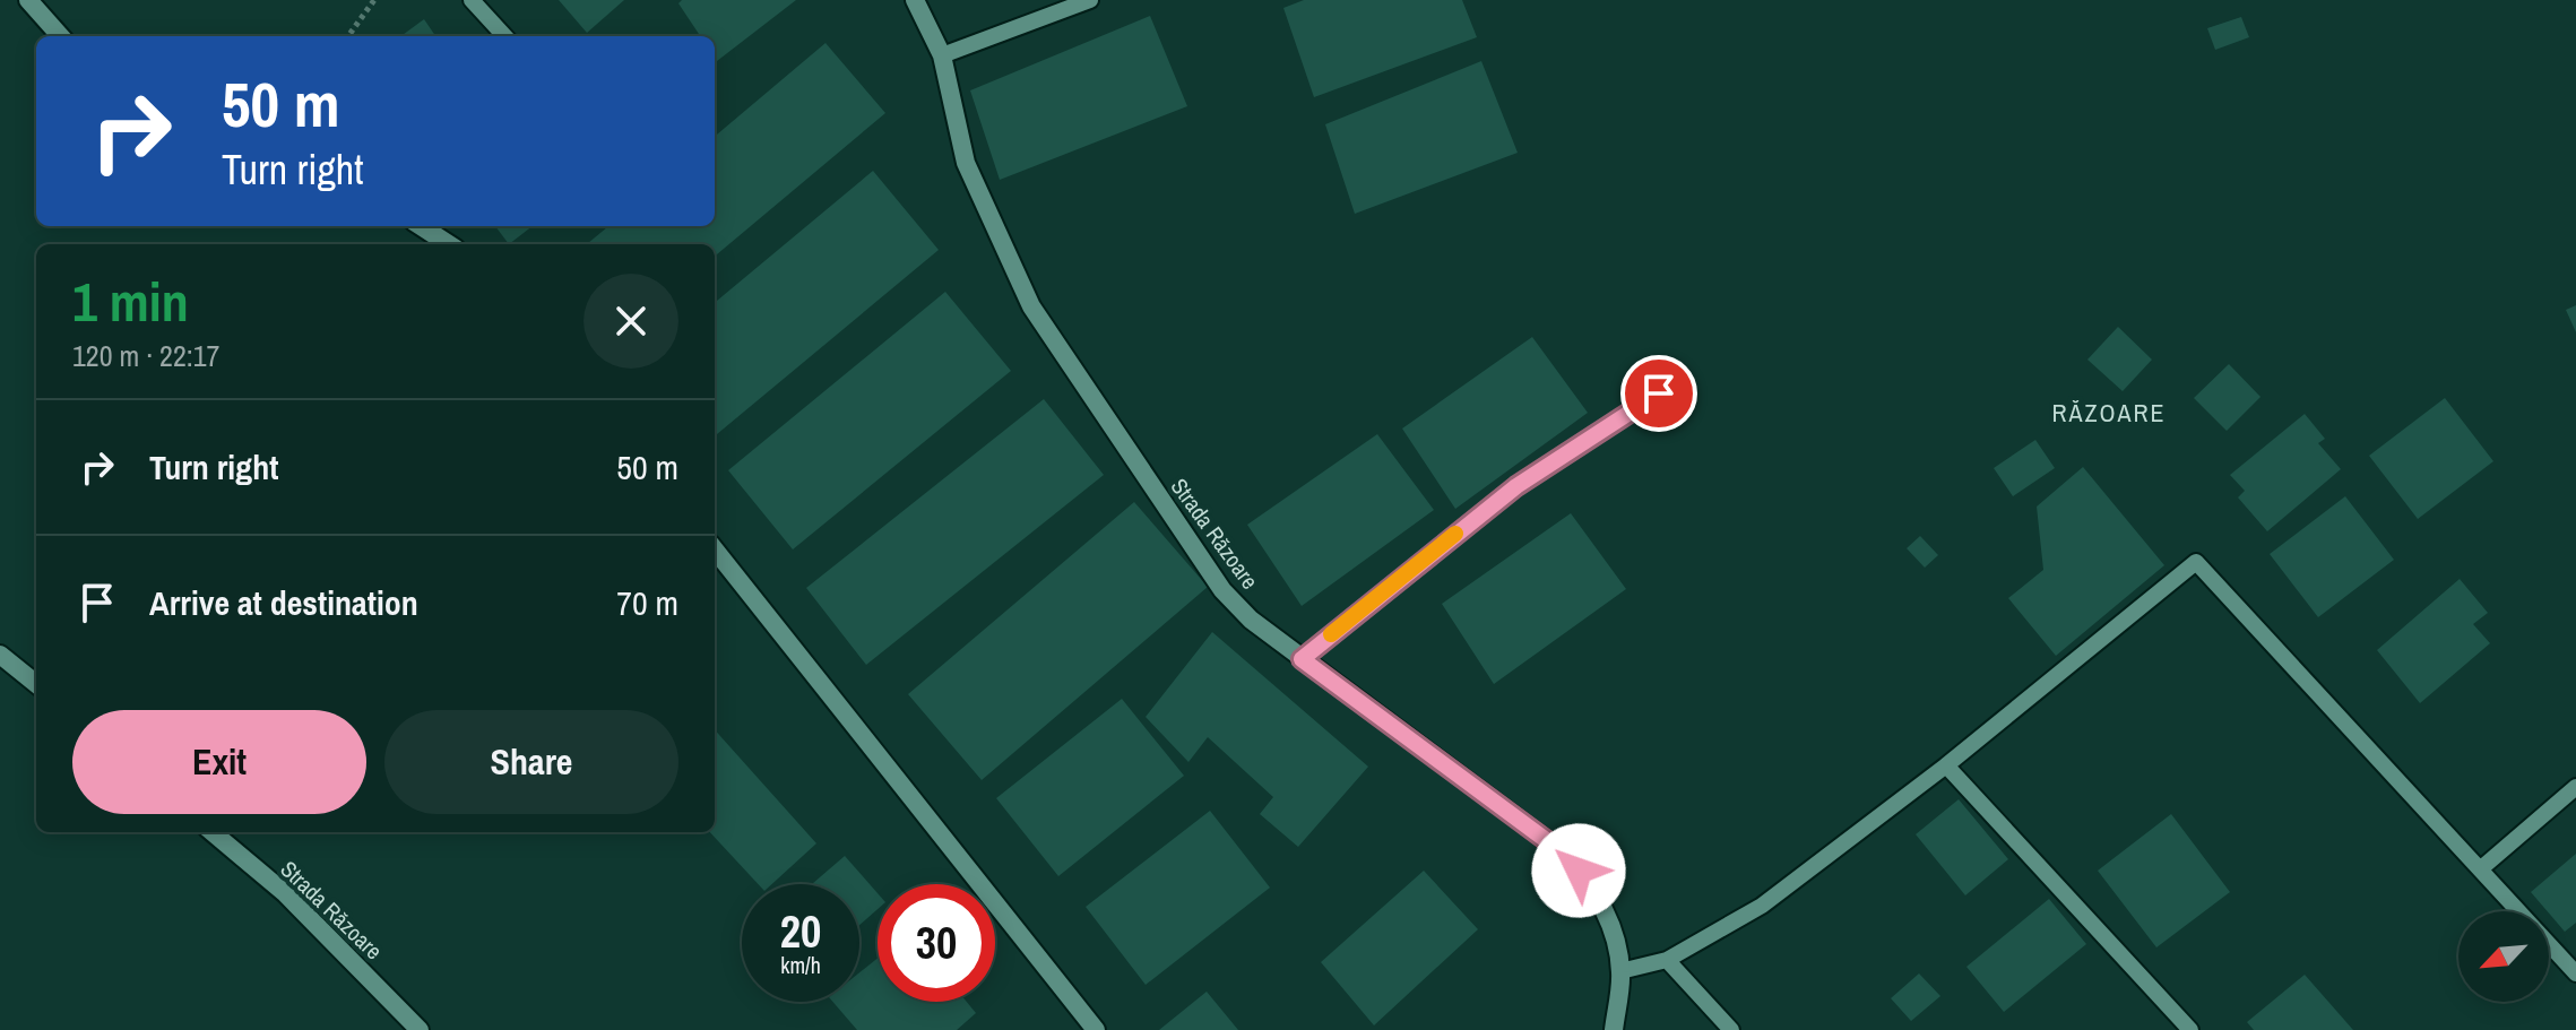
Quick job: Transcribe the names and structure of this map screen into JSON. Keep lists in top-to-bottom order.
{
  "streets": {
    "street": ["Strada Răzoare"]
  },
  "districts": ["RĂZOARE"],
  "north": "bottom left",
  "page": {
    "turn": ["50 m", "Turn right"],
    "heading": ["1 min", "120 m · 22:17"],
    "list": [
      {
        "name": "Turn right",
        "value": "50 m"
      },
      {
        "name": "Arrive at destination",
        "value": "70 m"
      }
    ],
    "buttons": ["Exit", "Share"],
    "speed": "20 km/h",
    "limit": "30"
  }
}
